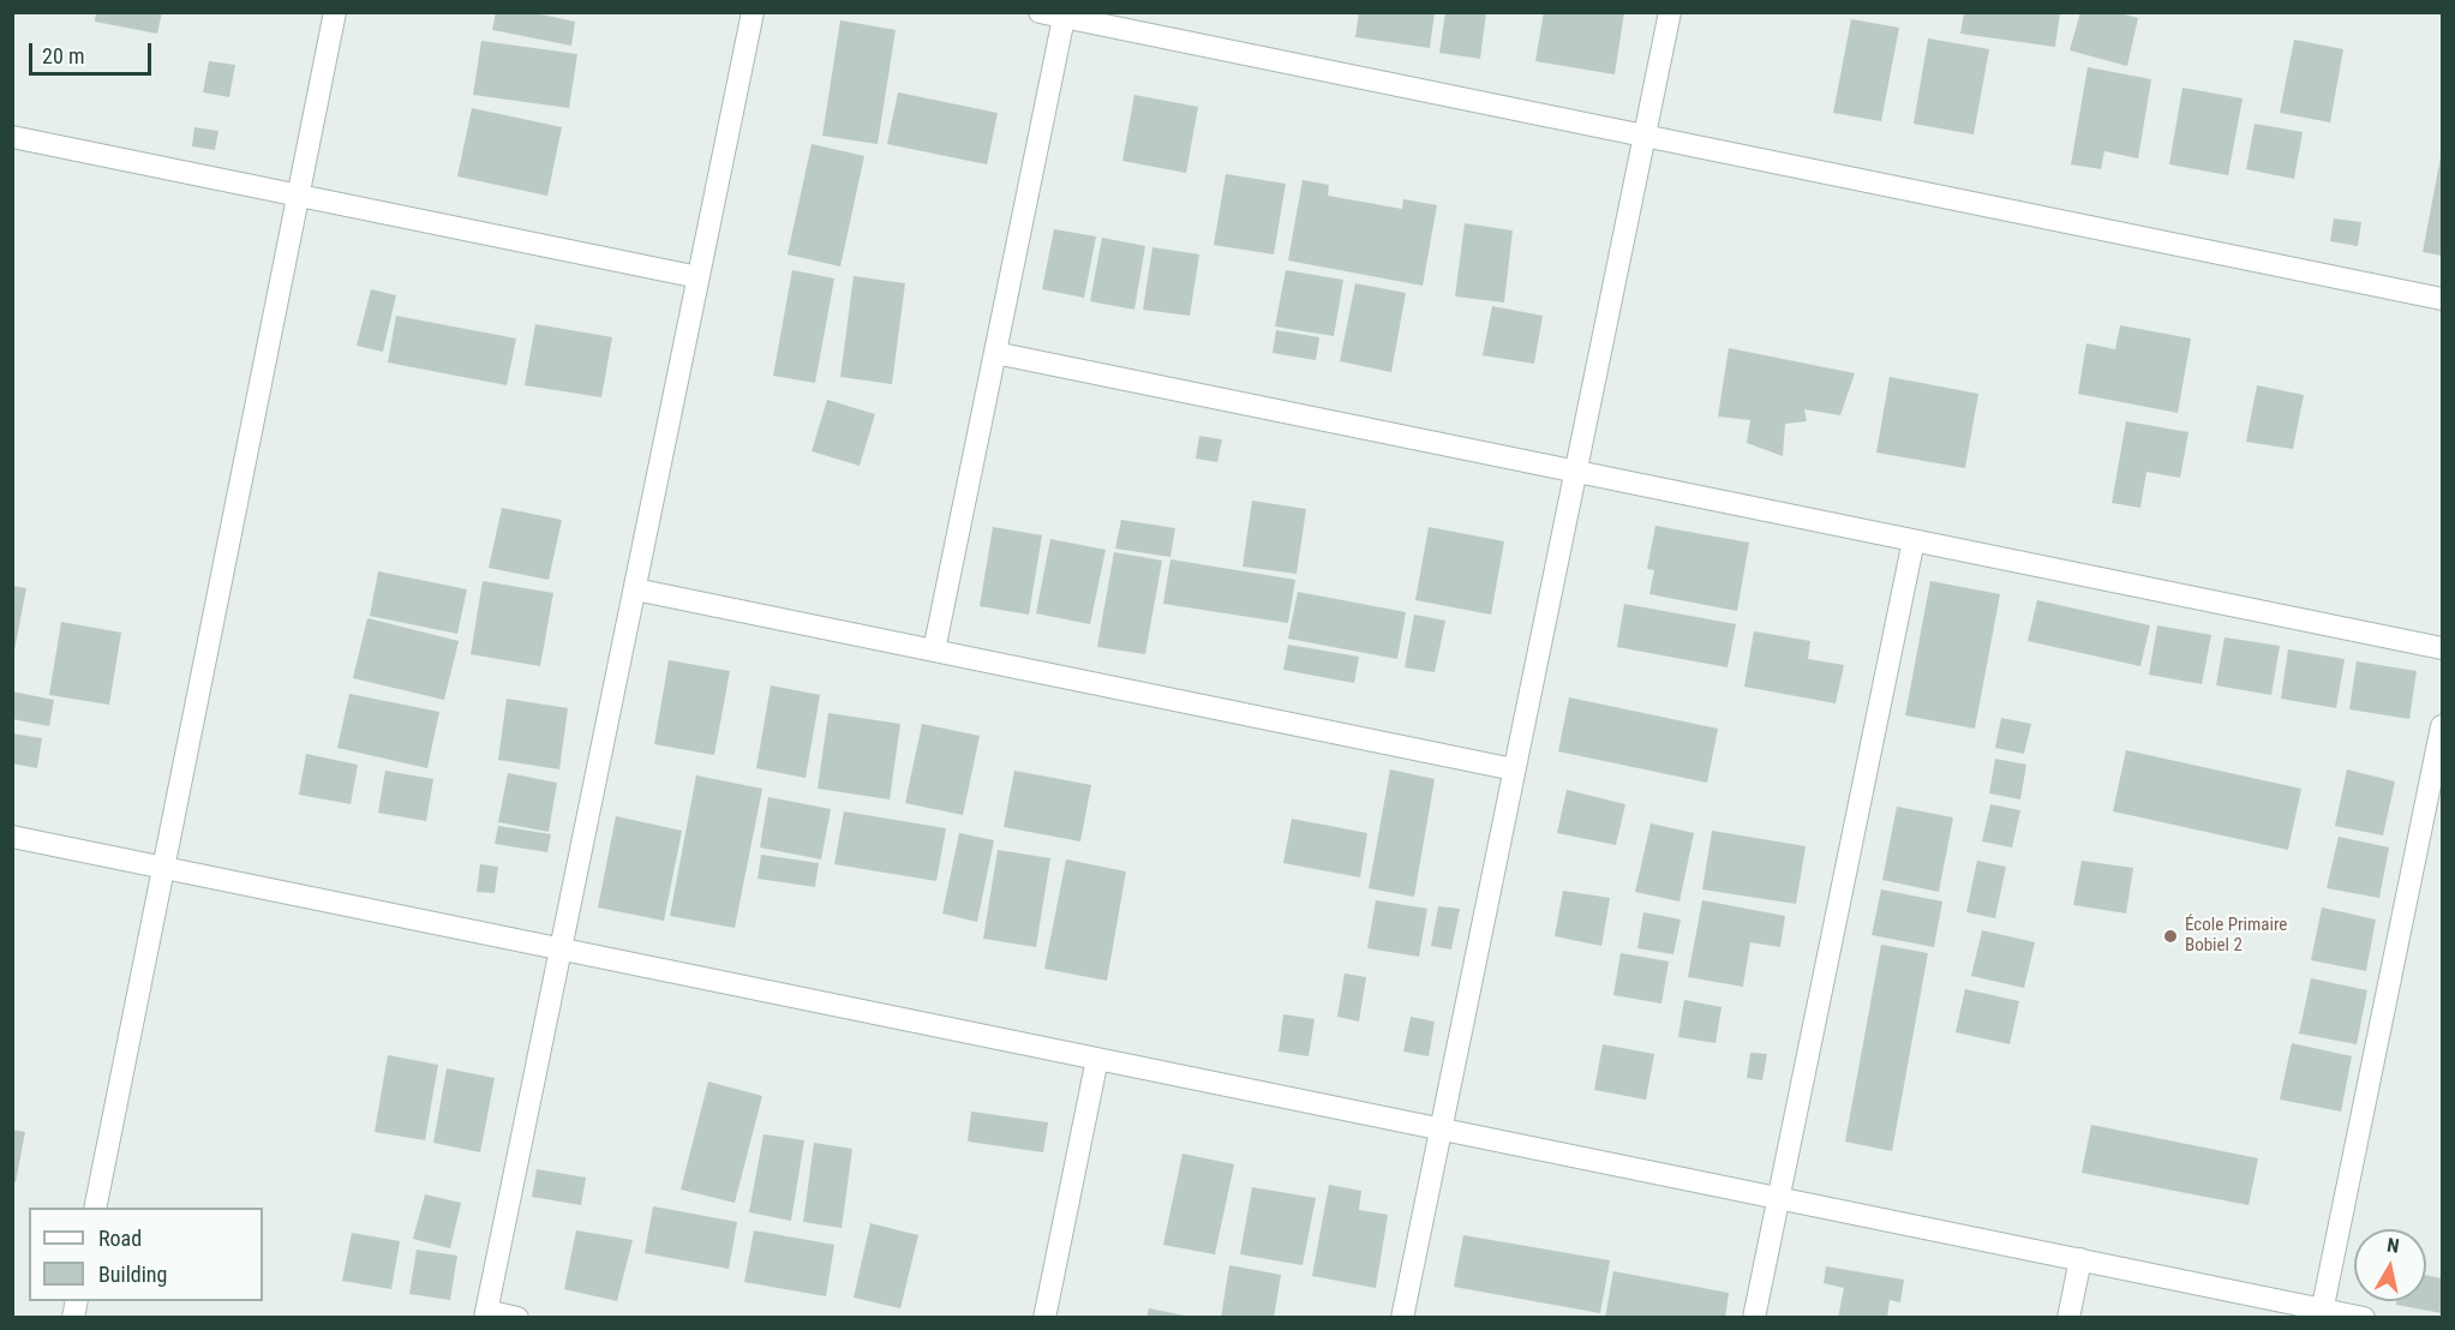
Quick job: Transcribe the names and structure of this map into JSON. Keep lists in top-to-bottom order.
{
  "places": ["École Primaire Bobiel 2"],
  "legend": ["Road", "Building"],
  "scale_bar": "20 m",
  "north": "top"
}
